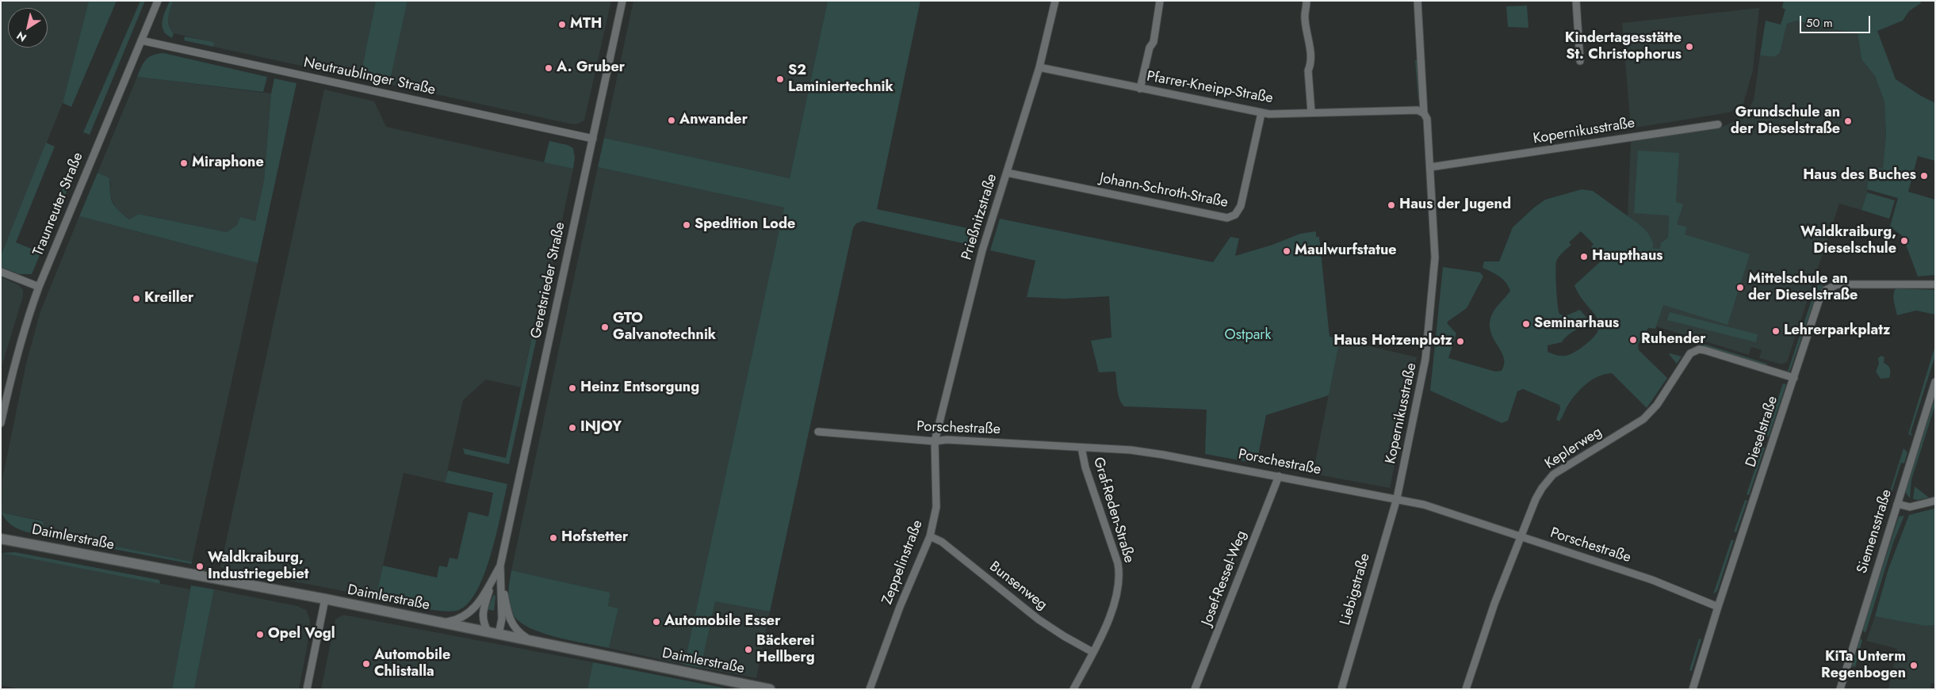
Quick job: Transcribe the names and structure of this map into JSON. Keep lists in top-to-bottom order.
{
  "streets": {
    "street": [
      "Neutraublinger Straße",
      "Pfarrer-Kneipp-Straße",
      "Kopernikusstraße",
      "Johann-Schroth-Straße",
      "Traunreuter Straße",
      "Prießnitzstraße",
      "Geretsrieder Straße",
      "Porschestraße",
      "Dieselstraße",
      "Keplerweg",
      "Graf-Reden-Straße",
      "Siemensstraße",
      "Daimlerstraße",
      "Zeppelinstraße",
      "Josef-Ressel-Weg",
      "Bunsenweg",
      "Liebigstraße"
    ]
  },
  "crossings": [
    ["Neutraublinger Straße", "Traunreuter Straße"],
    ["Neutraublinger Straße", "Geretsrieder Straße"],
    ["Pfarrer-Kneipp-Straße", "Kopernikusstraße"],
    ["Pfarrer-Kneipp-Straße", "Johann-Schroth-Straße"],
    ["Pfarrer-Kneipp-Straße", "Prießnitzstraße"],
    ["Kopernikusstraße", "Porschestraße"],
    ["Kopernikusstraße", "Liebigstraße"],
    ["Johann-Schroth-Straße", "Prießnitzstraße"],
    ["Prießnitzstraße", "Porschestraße"],
    ["Prießnitzstraße", "Zeppelinstraße"],
    ["Geretsrieder Straße", "Daimlerstraße"],
    ["Porschestraße", "Dieselstraße"],
    ["Porschestraße", "Keplerweg"],
    ["Porschestraße", "Graf-Reden-Straße"],
    ["Porschestraße", "Zeppelinstraße"],
    ["Porschestraße", "Josef-Ressel-Weg"],
    ["Porschestraße", "Liebigstraße"],
    ["Dieselstraße", "Keplerweg"],
    ["Graf-Reden-Straße", "Bunsenweg"],
    ["Zeppelinstraße", "Bunsenweg"]
  ],
  "parks": ["Ostpark"],
  "places": [
    "MTH",
    "Kindertagesstätte St. Christophorus",
    "A. Gruber",
    "S2 Laminiertechnik",
    "Anwander",
    "Grundschule an der Dieselstraße",
    "Miraphone",
    "Haus des Buches",
    "Haus der Jugend",
    "Spedition Lode",
    "Waldkraiburg, Dieselschule",
    "Maulwurfstatue",
    "Haupthaus",
    "Mittelschule an der Dieselstraße",
    "Kreiller",
    "Seminarhaus",
    "GTO Galvanotechnik",
    "Lehrerparkplatz",
    "Ruhender",
    "Haus Hotzenplotz",
    "Heinz Entsorgung",
    "INJOY",
    "Hofstetter",
    "Waldkraiburg, Industriegebiet",
    "Automobile Esser",
    "Opel Vogl",
    "Bäckerei Hellberg",
    "Automobile Chlistalla",
    "KiTa Unterm Regenbogen"
  ],
  "scale_bar": "50 m",
  "north": "bottom left"
}
